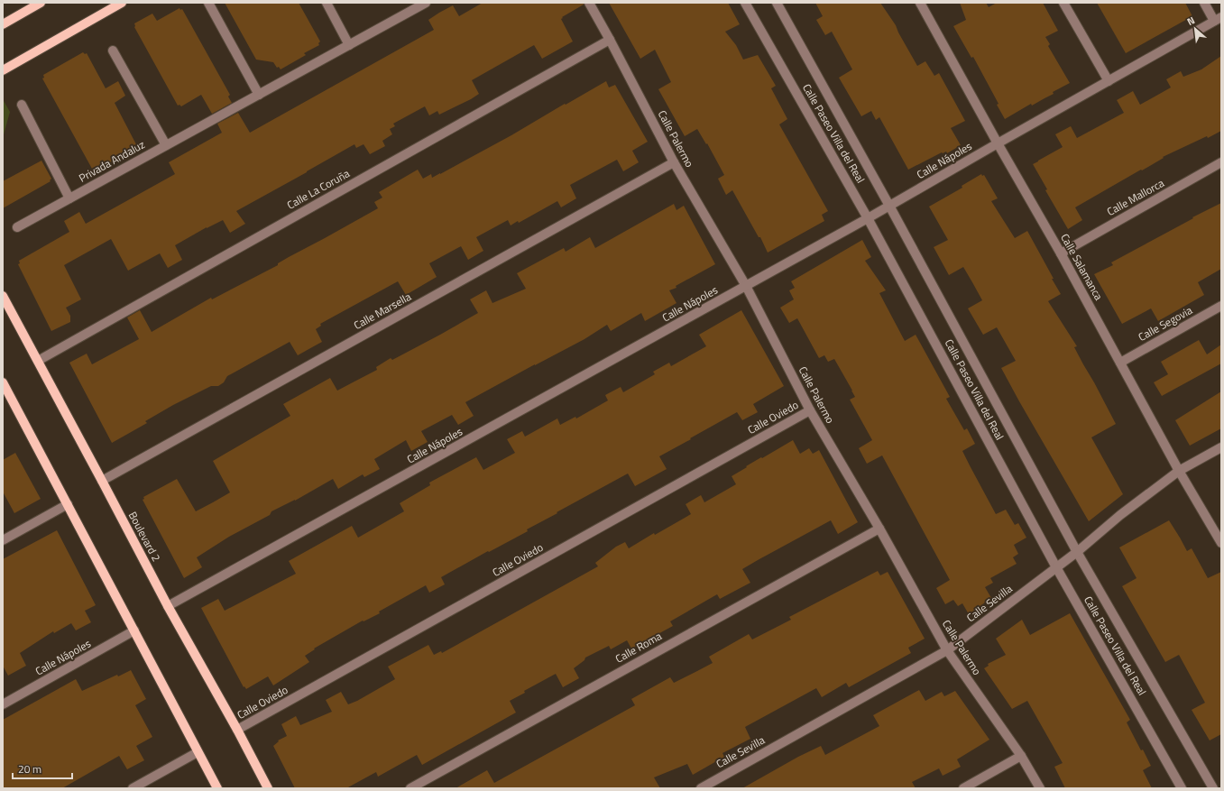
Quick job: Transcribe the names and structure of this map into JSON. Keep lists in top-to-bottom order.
{
  "streets": {
    "main road": ["Boulevard 2"],
    "street": [
      "Calle Paseo Villa del Real",
      "Calle Palermo",
      "Calle Nápoles",
      "Privada Andaluz",
      "Calle La Coruña",
      "Calle Mallorca",
      "Calle Salamanca",
      "Calle Marsella",
      "Calle Segovia",
      "Calle Oviedo",
      "Calle Sevilla",
      "Calle Roma"
    ]
  },
  "crossings": [
    ["Calle Paseo Villa del Real", "Calle Nápoles"],
    ["Calle Paseo Villa del Real", "Calle Sevilla"],
    ["Calle Palermo", "Calle Nápoles"],
    ["Calle Palermo", "Calle La Coruña"],
    ["Calle Palermo", "Calle Marsella"],
    ["Calle Palermo", "Calle Oviedo"],
    ["Calle Palermo", "Calle Sevilla"],
    ["Calle Palermo", "Calle Roma"],
    ["Calle Nápoles", "Calle Salamanca"],
    ["Calle Nápoles", "Boulevard 2"],
    ["Calle La Coruña", "Boulevard 2"],
    ["Calle Mallorca", "Calle Salamanca"],
    ["Calle Salamanca", "Calle Segovia"],
    ["Calle Salamanca", "Calle Sevilla"],
    ["Calle Marsella", "Boulevard 2"],
    ["Calle Oviedo", "Boulevard 2"]
  ],
  "scale_bar": "20 m",
  "north": "top left"
}
